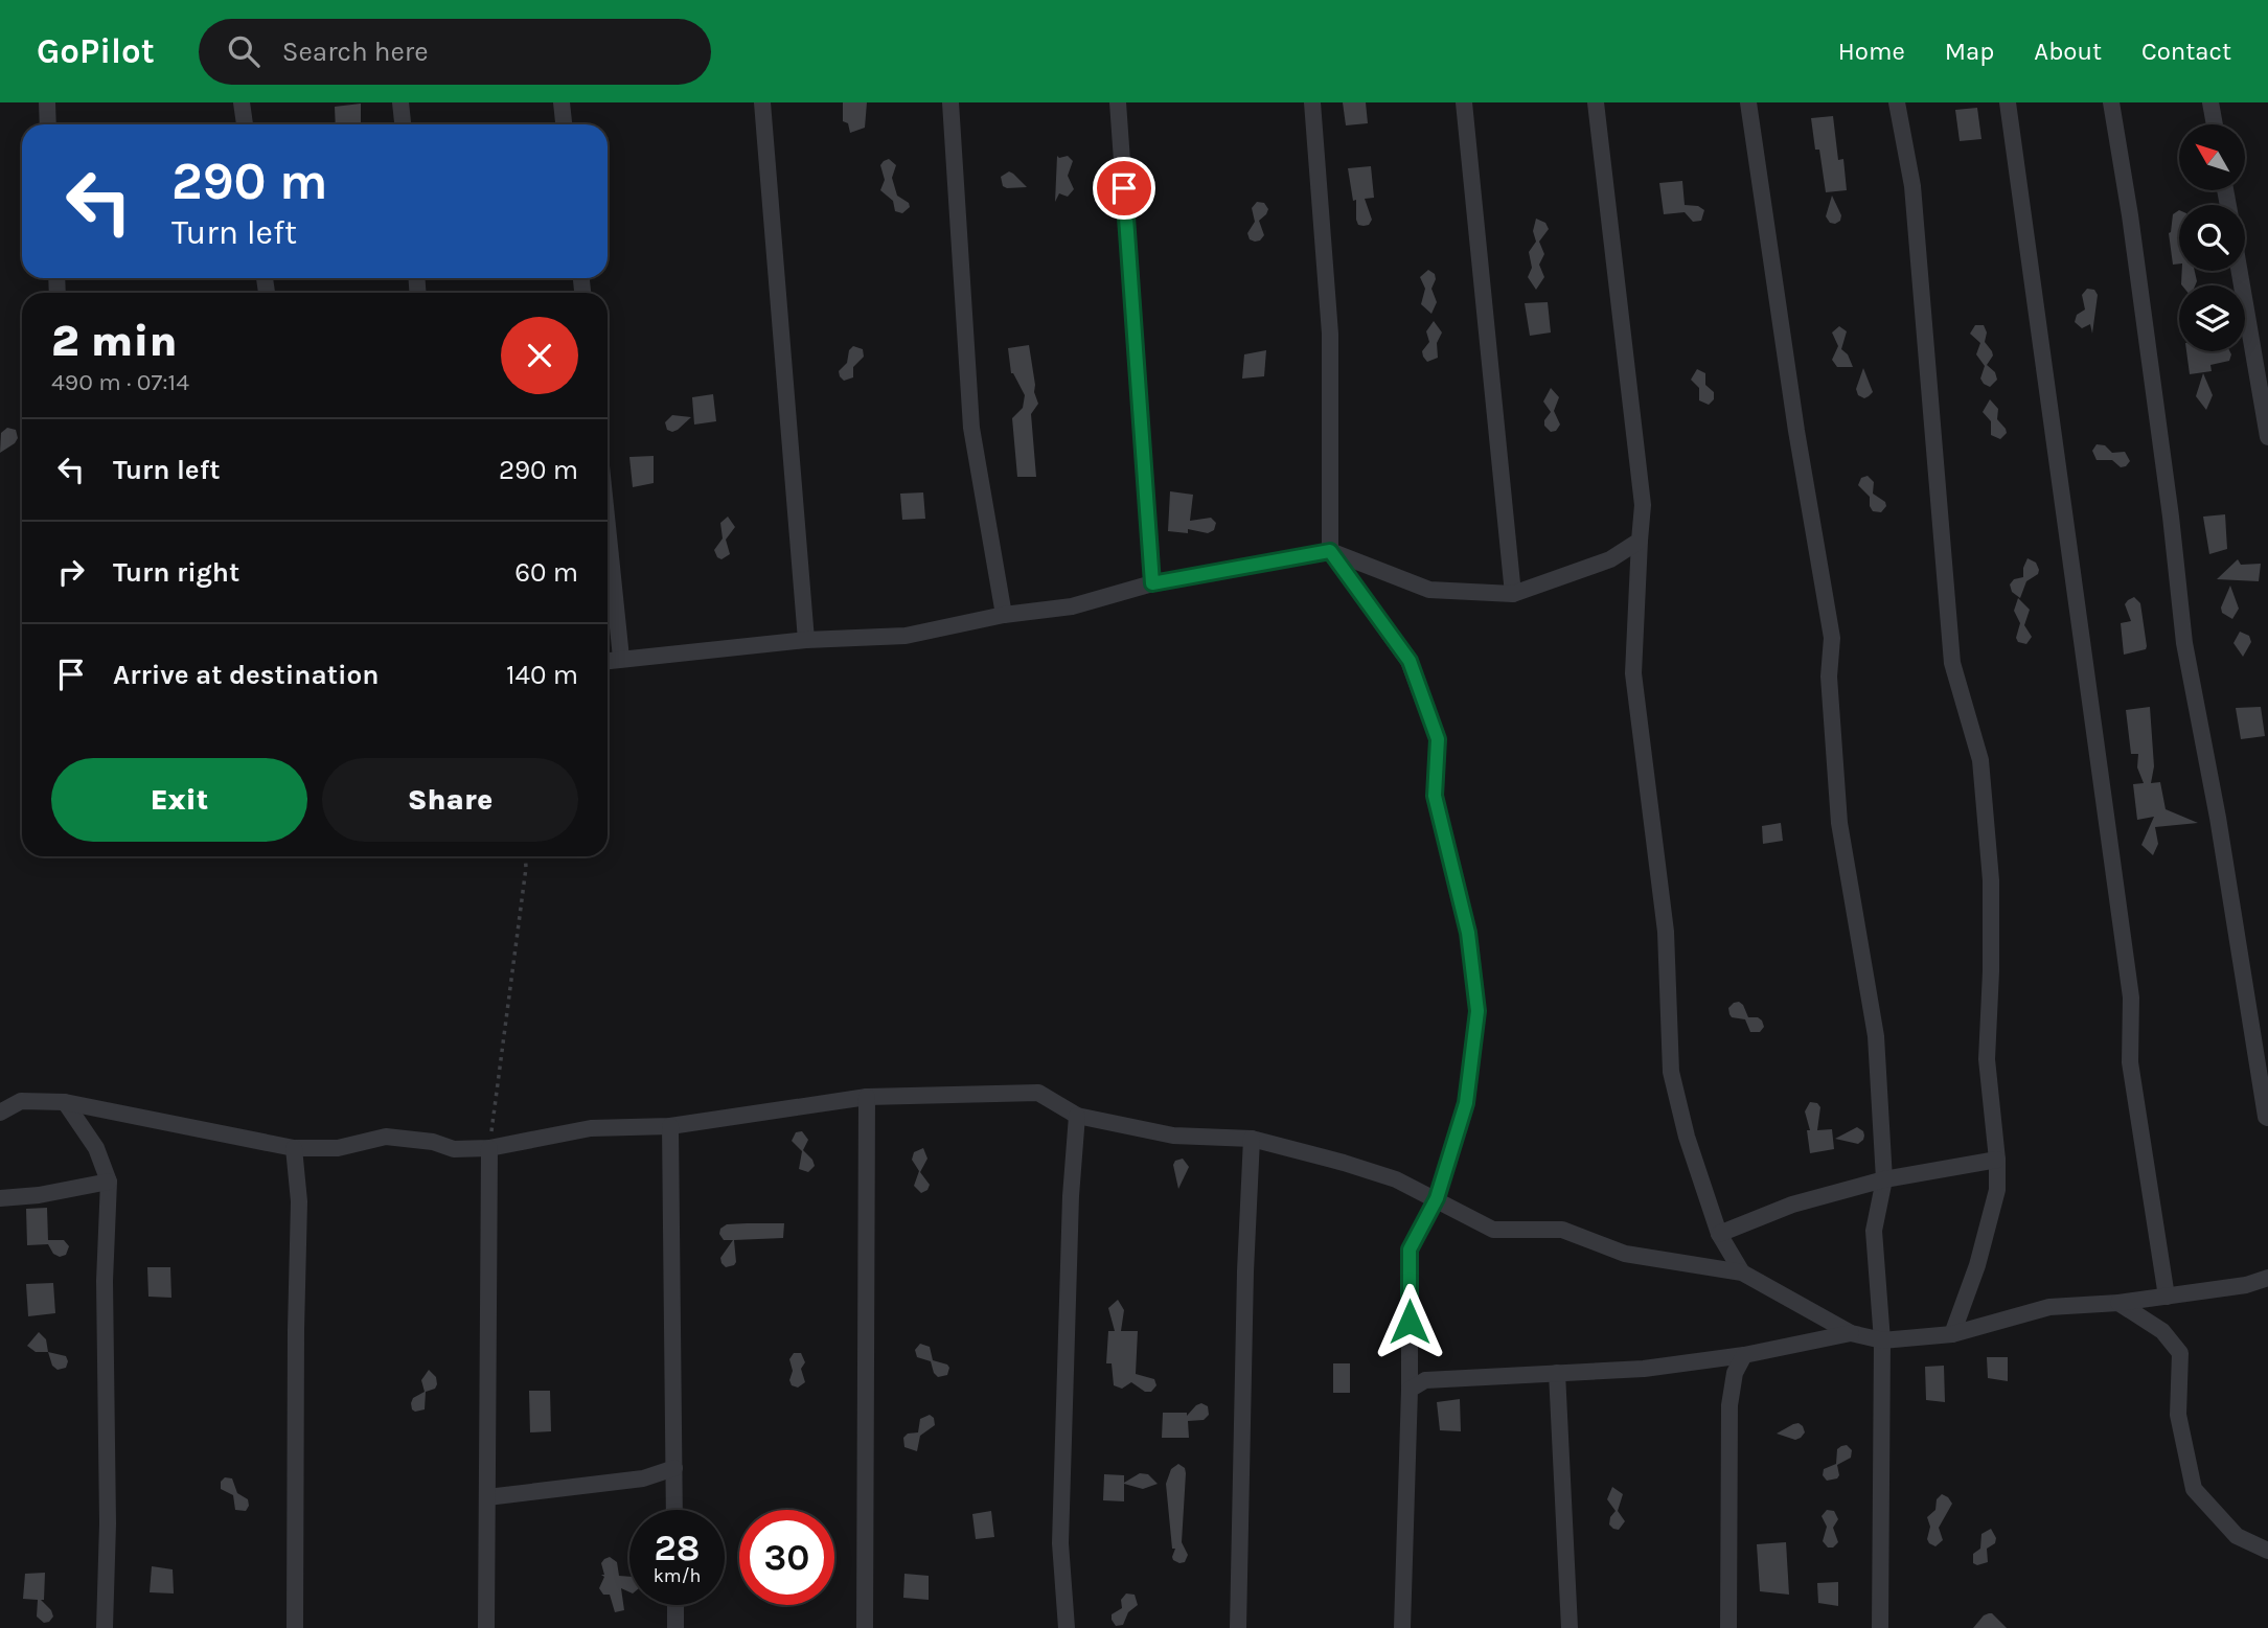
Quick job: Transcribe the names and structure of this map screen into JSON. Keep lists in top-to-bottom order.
{
  "north": "top left",
  "page": {
    "header": "GoPilot",
    "search": "Search here",
    "nav": [
      "Home",
      "Map",
      "About",
      "Contact"
    ],
    "turn": ["290 m", "Turn left"],
    "heading": ["2 min", "490 m · 07:14"],
    "list": [
      {
        "name": "Turn left",
        "value": "290 m"
      },
      {
        "name": "Turn right",
        "value": "60 m"
      },
      {
        "name": "Arrive at destination",
        "value": "140 m"
      }
    ],
    "buttons": ["Exit", "Share"],
    "speed": "28 km/h",
    "limit": "30"
  }
}
